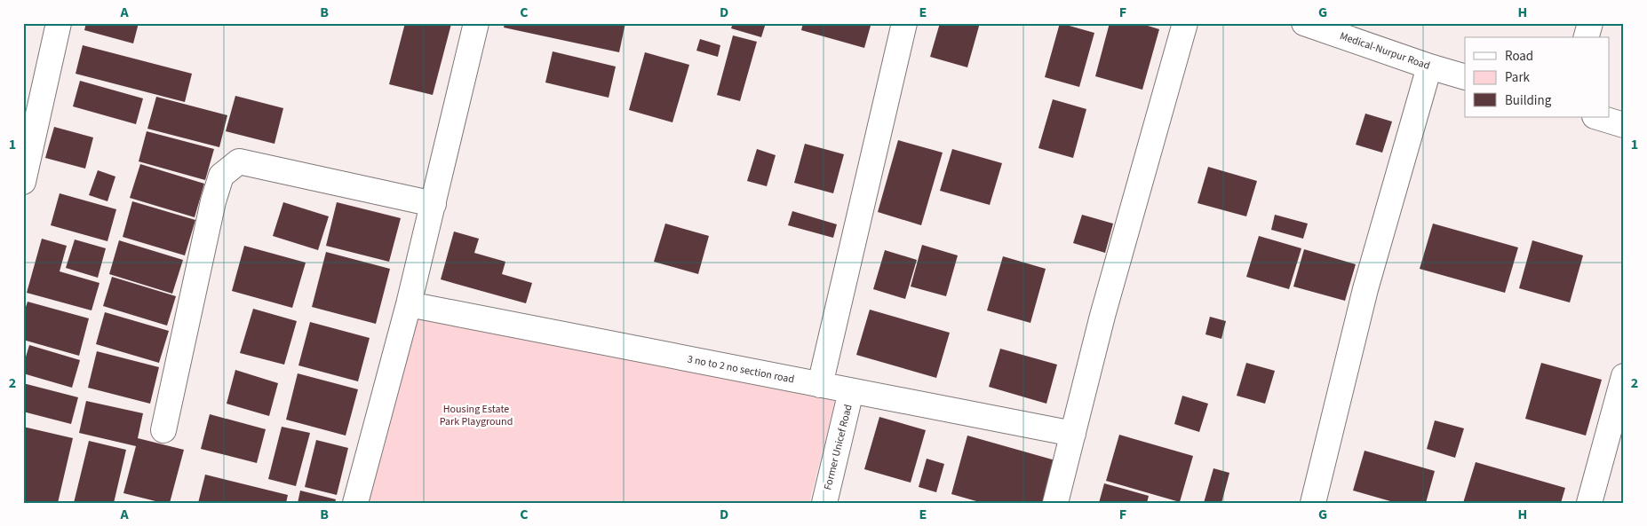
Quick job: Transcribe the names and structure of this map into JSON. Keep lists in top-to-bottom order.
{
  "streets": {
    "street": ["Medical-Nurpur Road", "3 no to 2 no section road", "Former Unicef Road"]
  },
  "crossings": [
    ["3 no to 2 no section road", "Former Unicef Road"]
  ],
  "parks": ["Housing Estate Park Playground"],
  "legend": ["Road", "Park", "Building"],
  "grid": {
    "columns": [
      "A",
      "B",
      "C",
      "D",
      "E",
      "F",
      "G",
      "H"
    ],
    "rows": ["1", "2"]
  }
}
